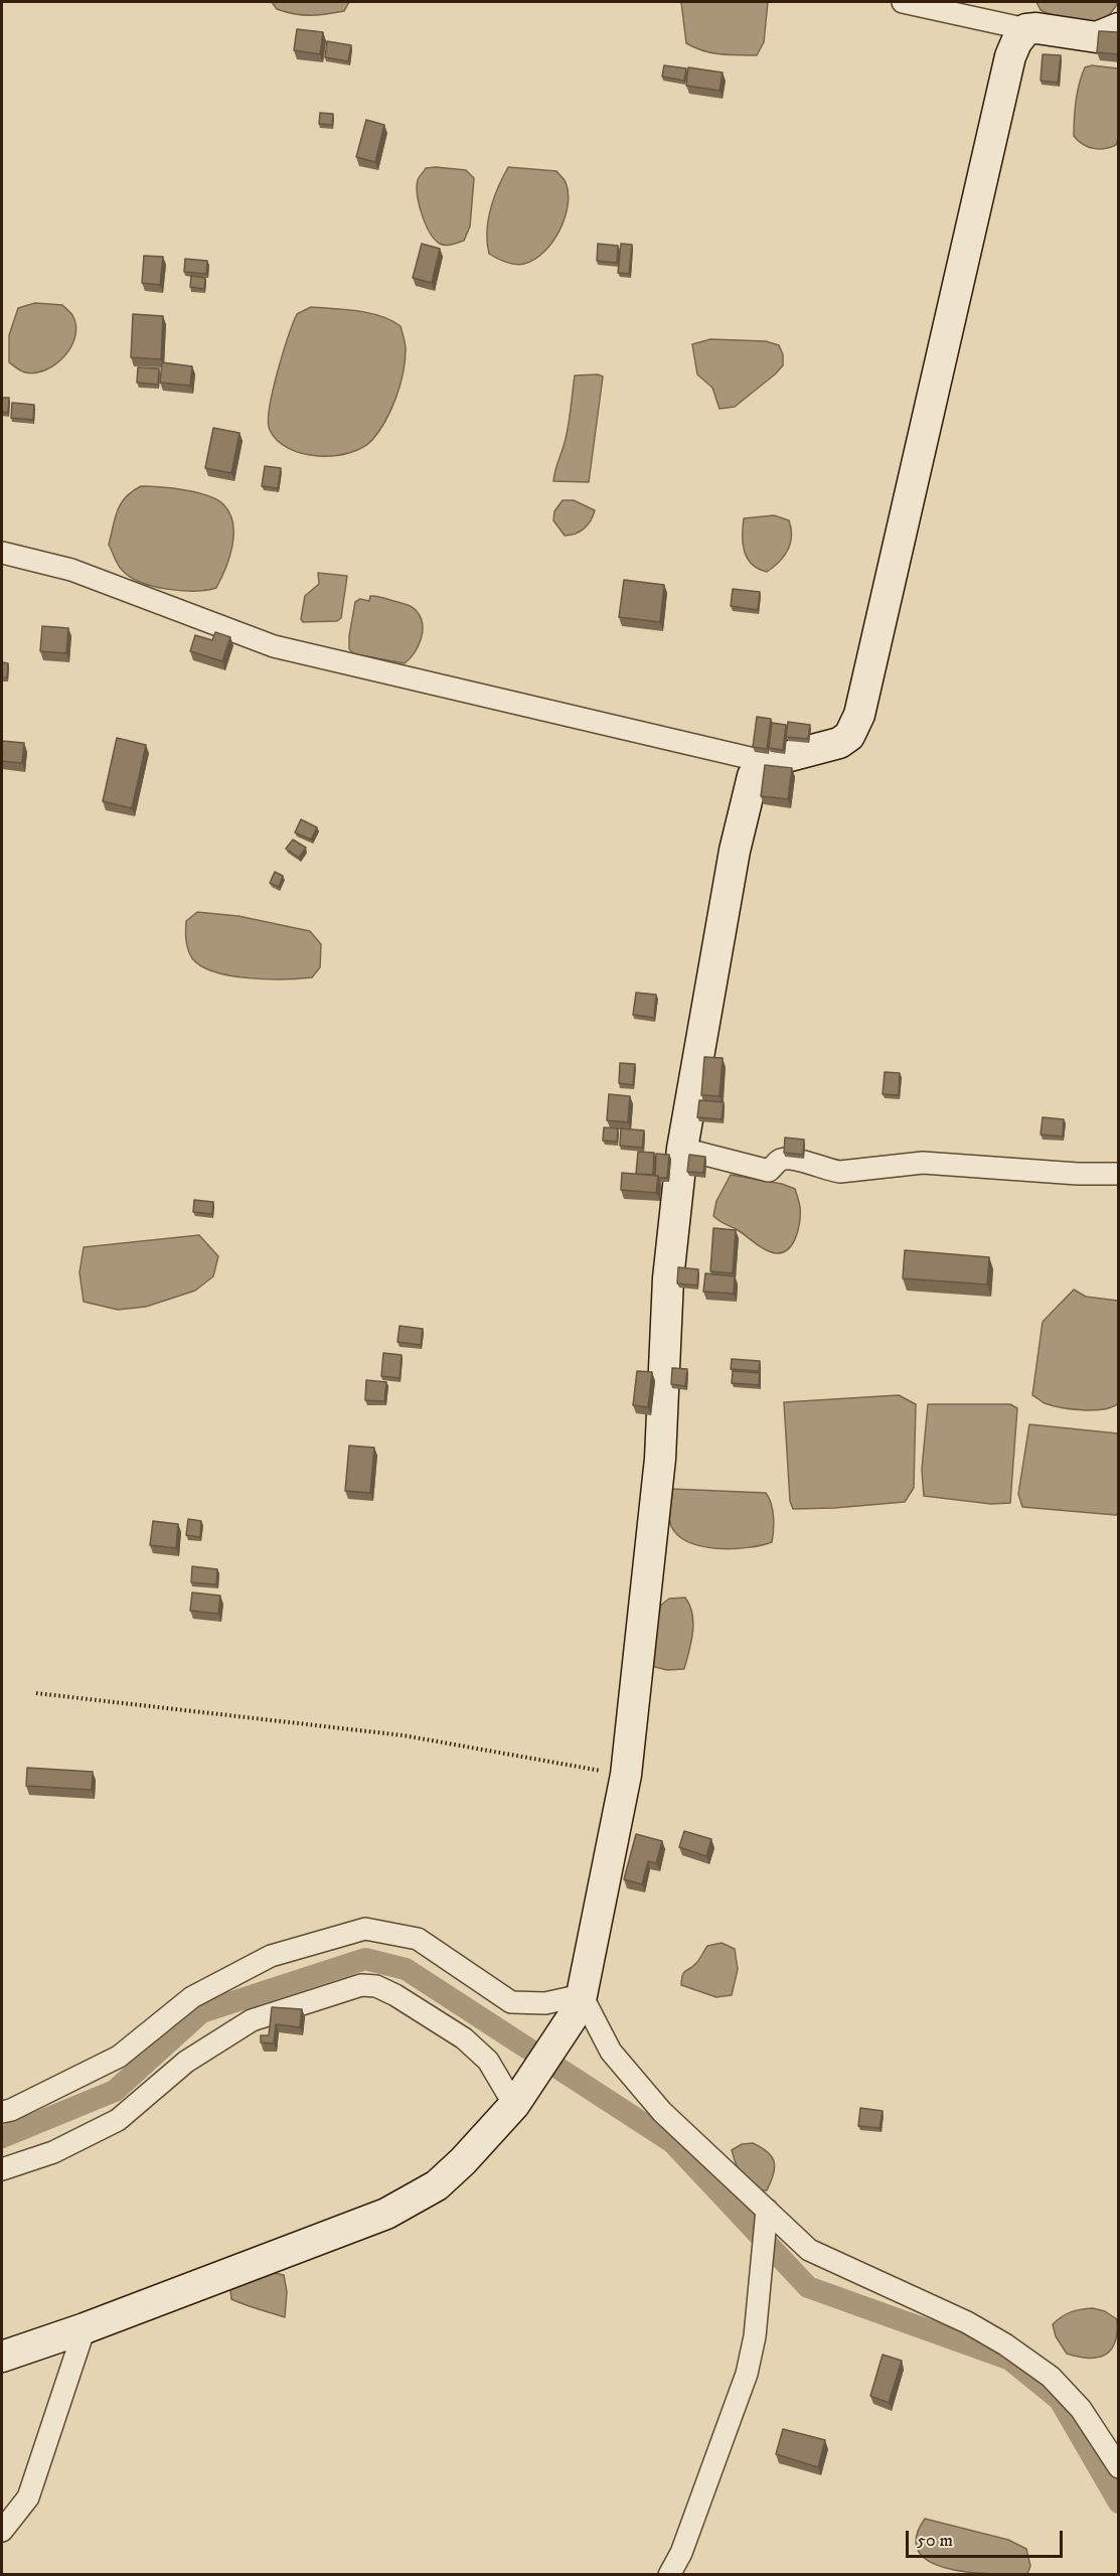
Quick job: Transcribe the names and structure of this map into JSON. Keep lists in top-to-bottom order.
{
  "scale_bar": "50 m"
}
